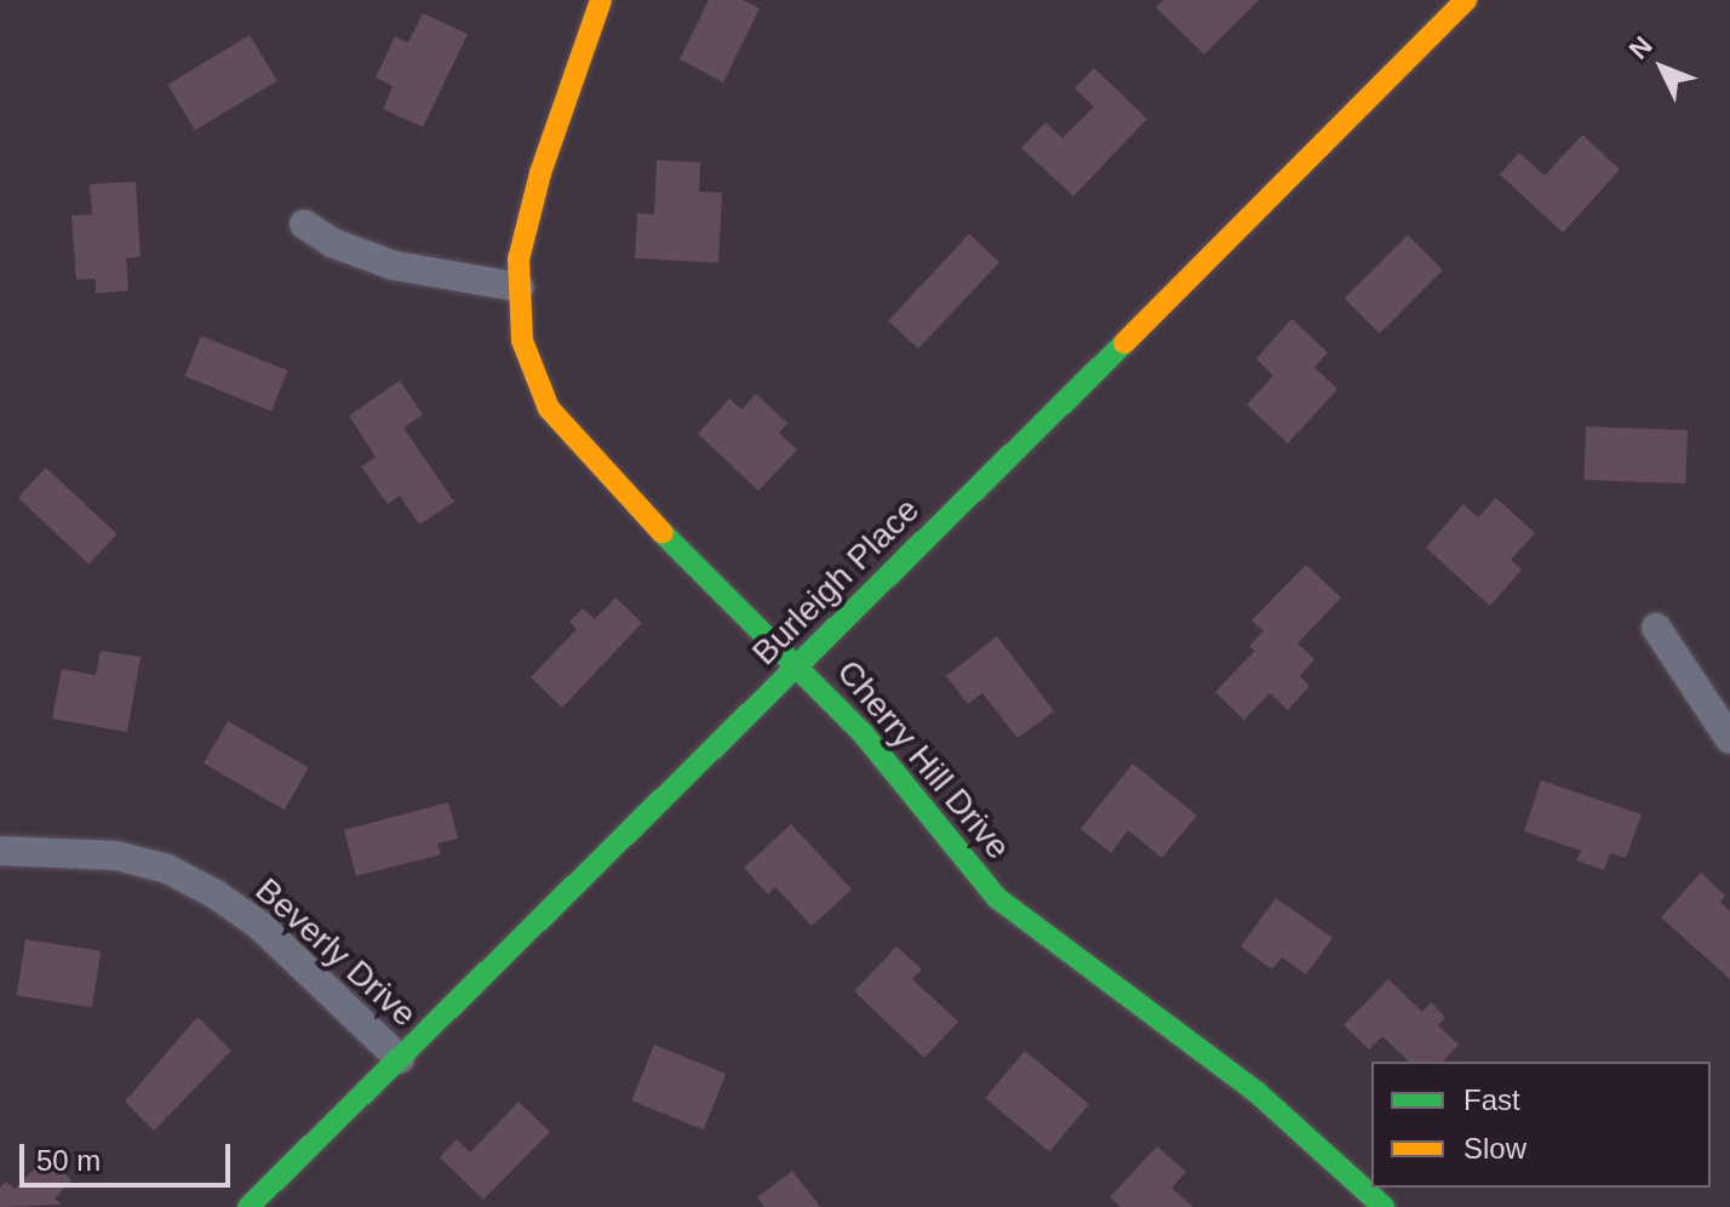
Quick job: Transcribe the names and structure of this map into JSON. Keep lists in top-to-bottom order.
{
  "streets": {
    "street": ["Burleigh Place", "Cherry Hill Drive", "Beverly Drive"]
  },
  "crossings": [
    ["Burleigh Place", "Cherry Hill Drive"],
    ["Burleigh Place", "Beverly Drive"]
  ],
  "legend": ["Fast", "Slow"],
  "scale_bar": "50 m",
  "north": "top left"
}
